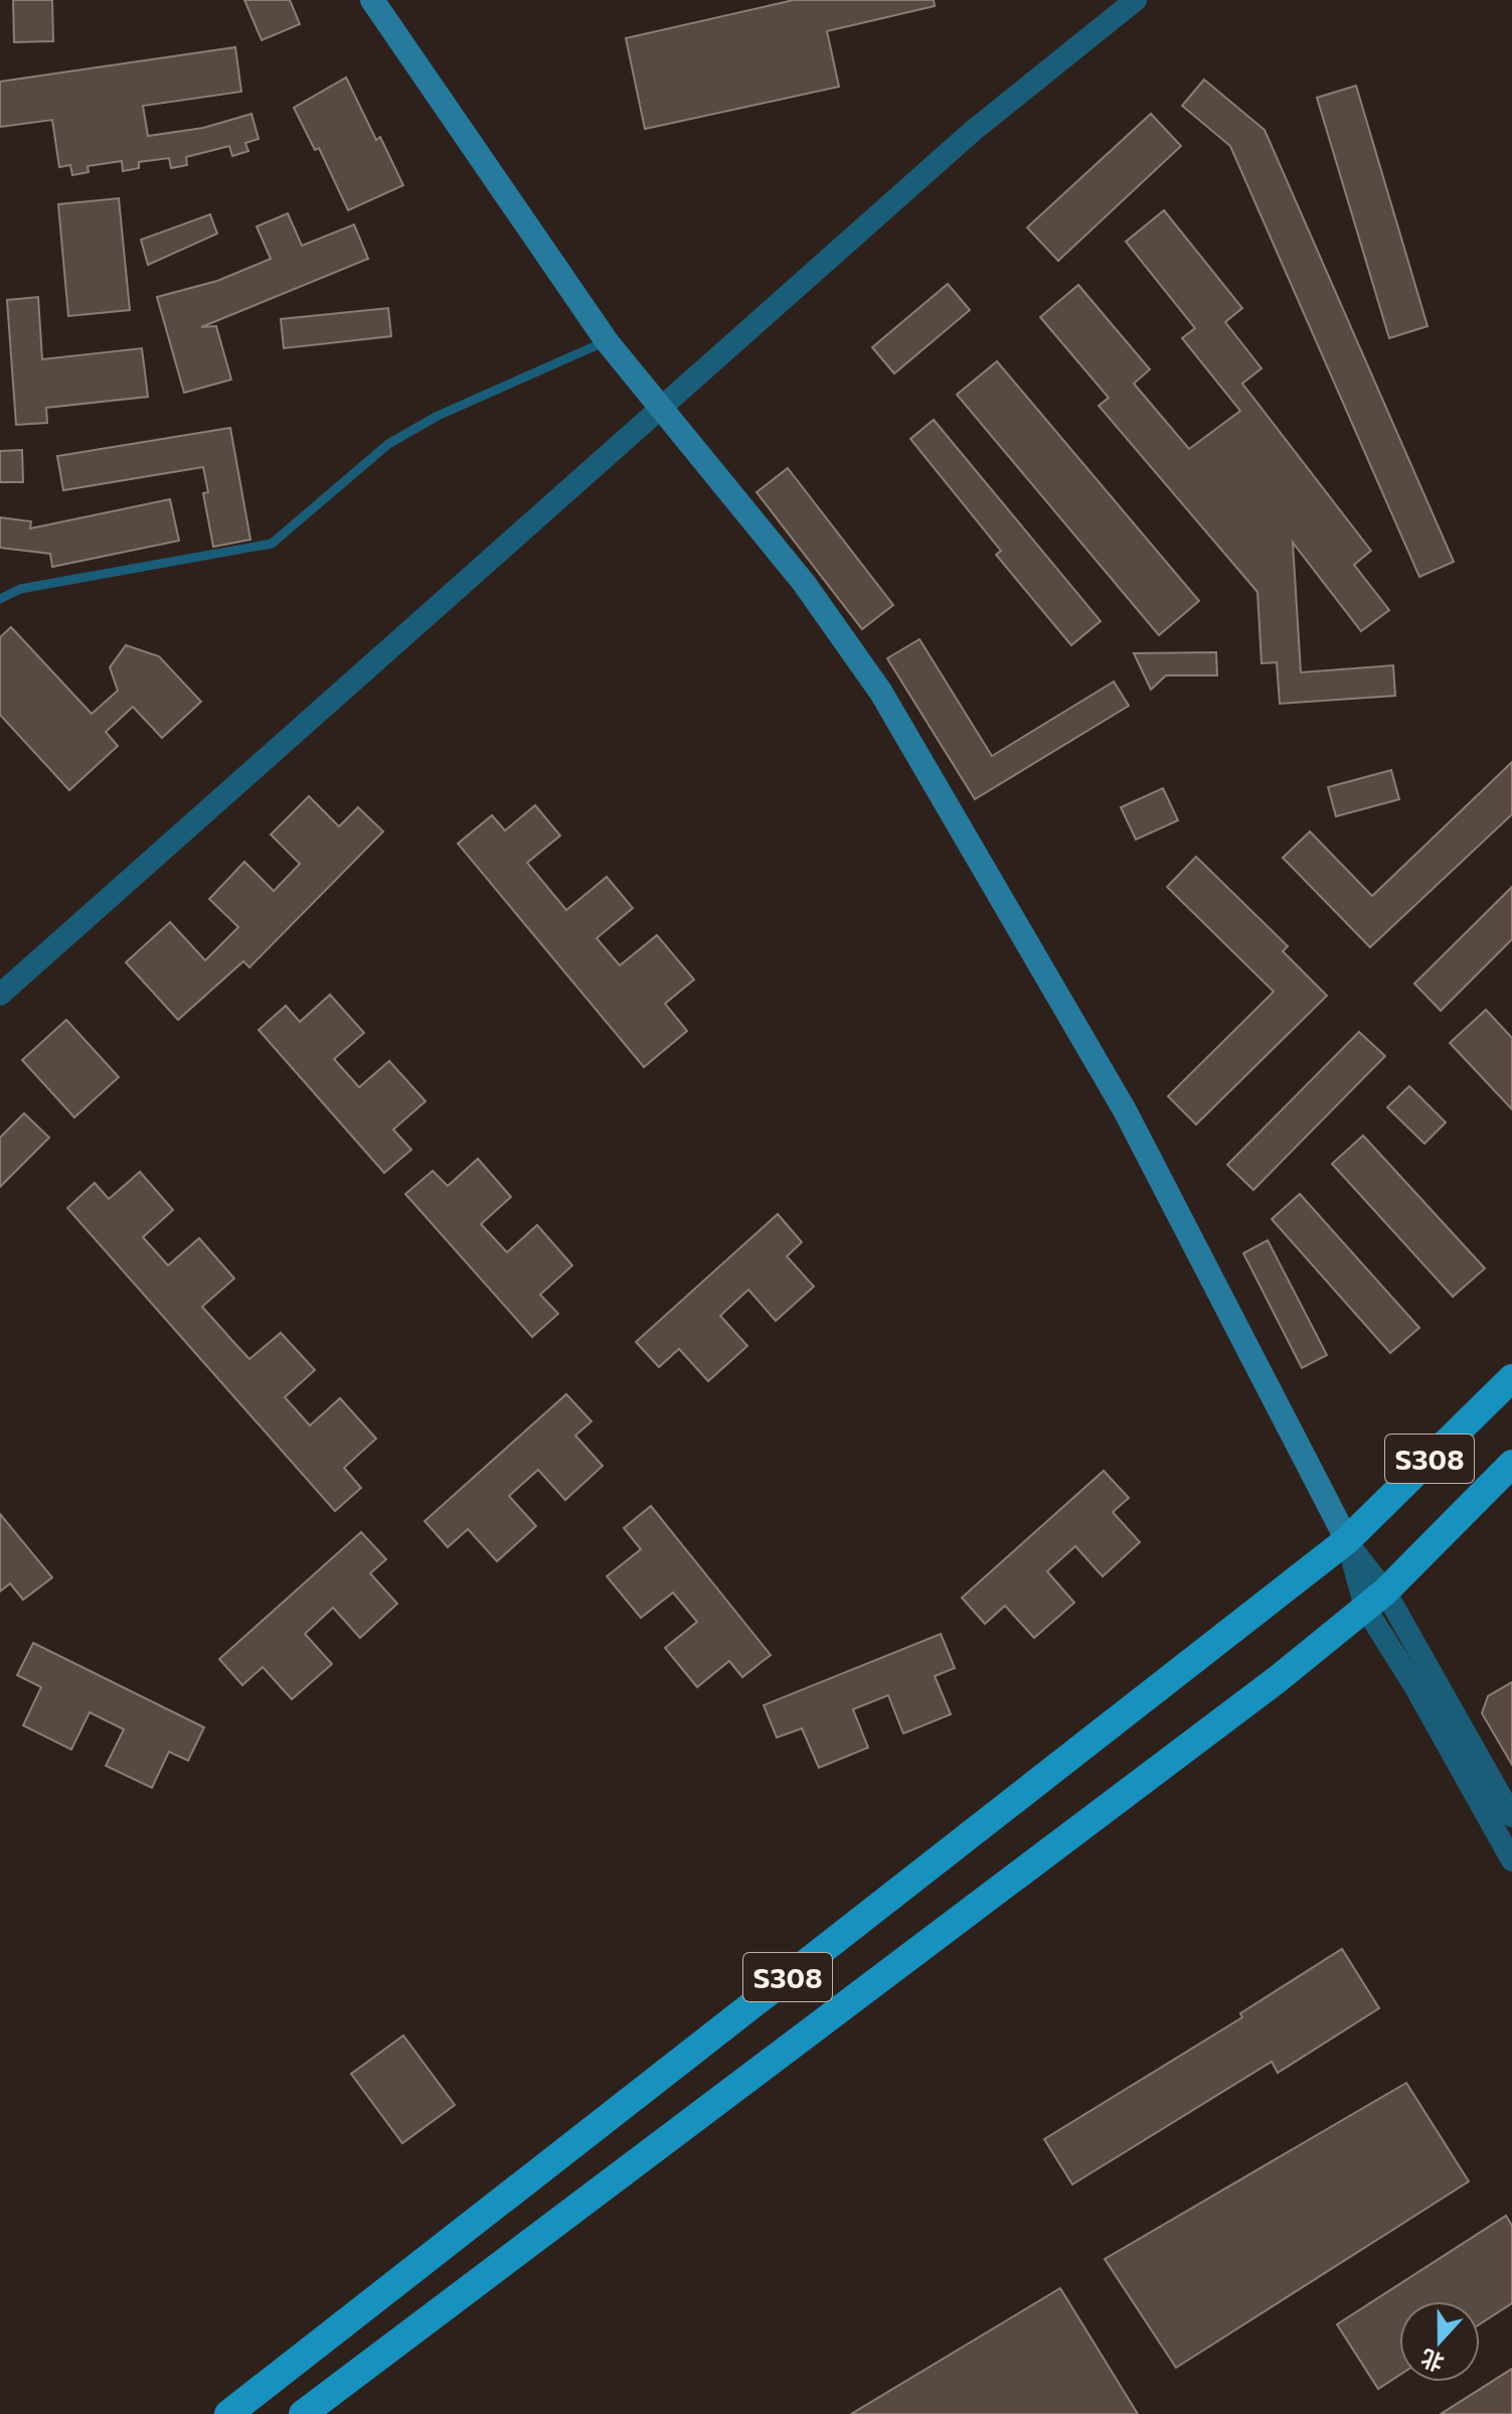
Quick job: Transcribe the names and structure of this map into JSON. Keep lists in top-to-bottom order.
{
  "streets": {
    "main road": ["S308"]
  },
  "north": "bottom"
}
